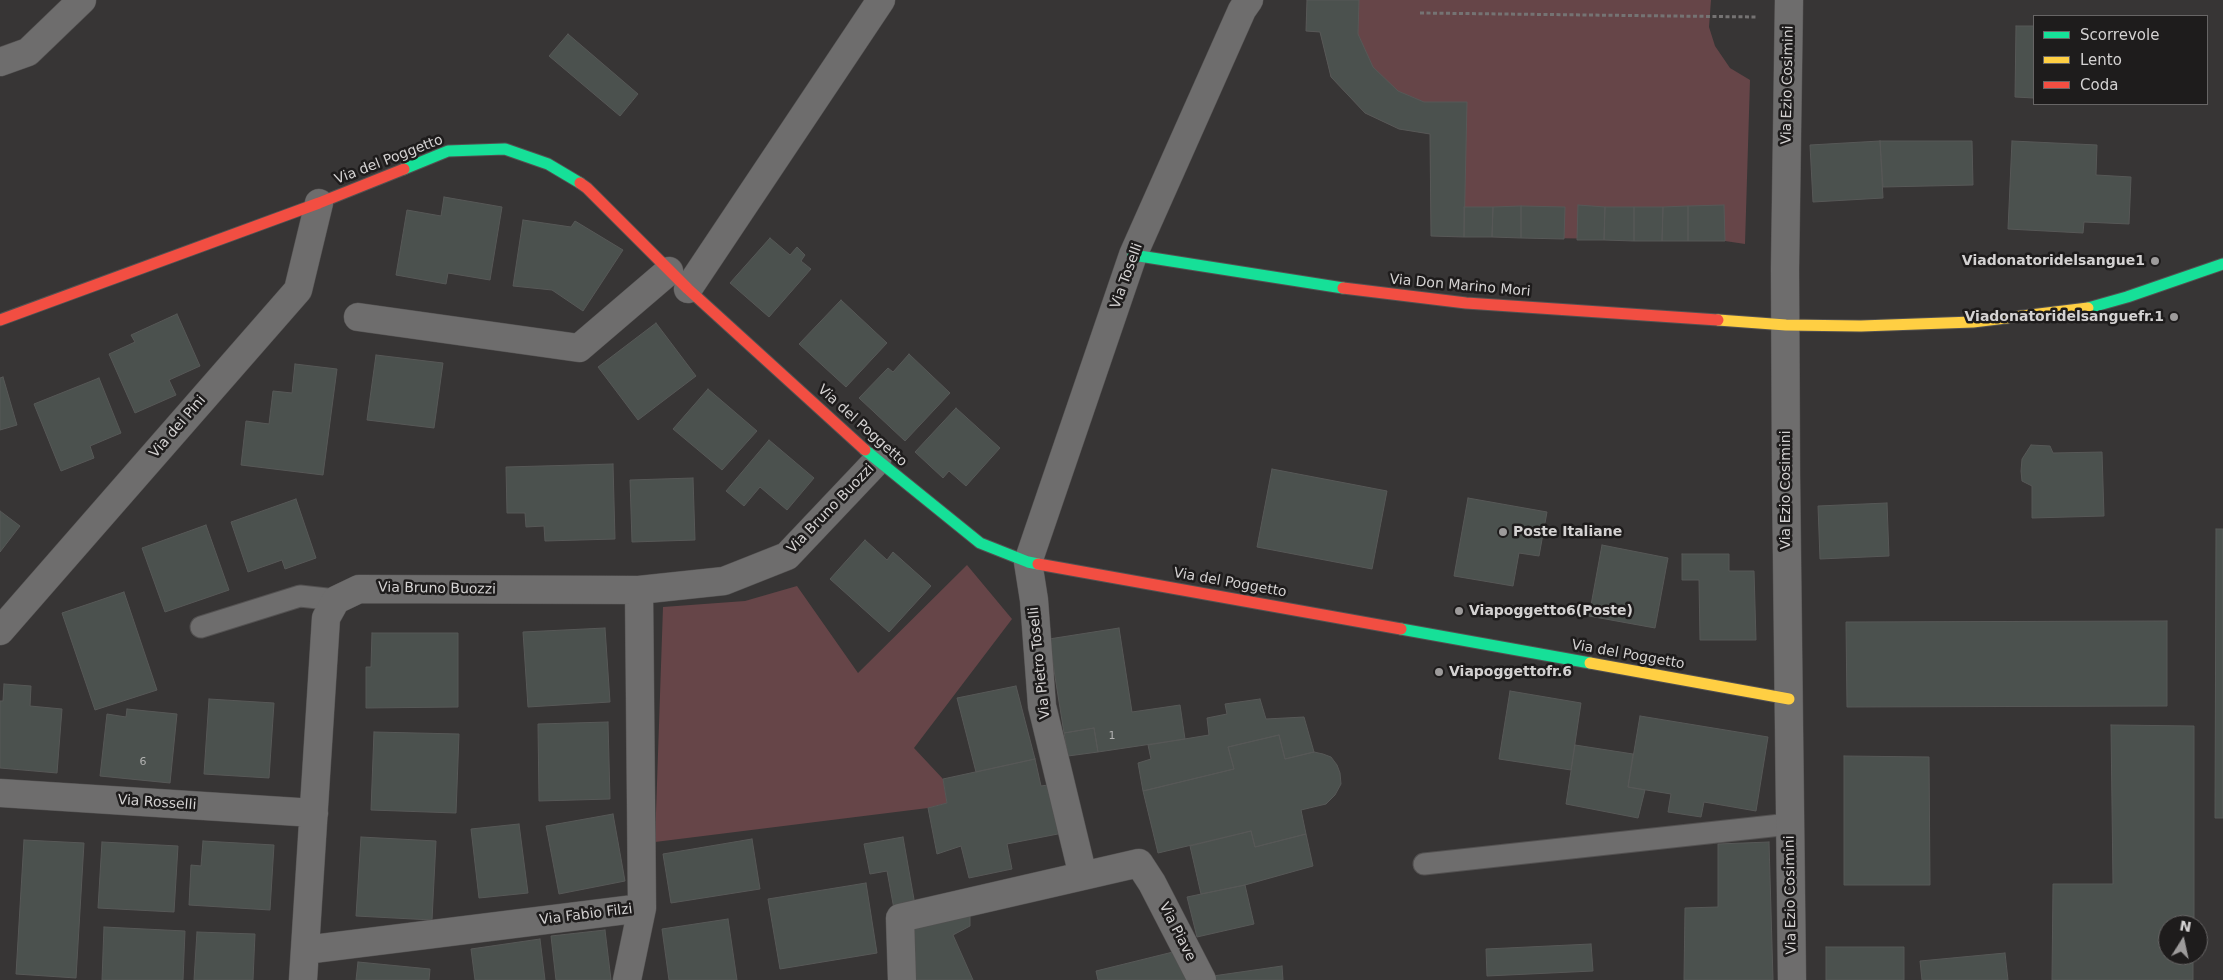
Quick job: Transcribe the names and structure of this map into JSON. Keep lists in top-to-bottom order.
{
  "streets": {
    "street": [
      "Via Ezio Cosimini",
      "Via del Poggetto",
      "Via Toselli",
      "Via Don Marino Mori",
      "Via dei Pini",
      "Via Bruno Buozzi",
      "Via Pietro Toselli",
      "Via Rosselli",
      "Via Fabio Filzi",
      "Via Piave"
    ]
  },
  "crossings": [
    ["Via Ezio Cosimini", "Via del Poggetto"],
    ["Via Ezio Cosimini", "Via Don Marino Mori"],
    ["Via del Poggetto", "Via Toselli"],
    ["Via del Poggetto", "Via dei Pini"],
    ["Via del Poggetto", "Via Bruno Buozzi"],
    ["Via del Poggetto", "Via Pietro Toselli"],
    ["Via Toselli", "Via Don Marino Mori"],
    ["Via Toselli", "Via Pietro Toselli"],
    ["Via Bruno Buozzi", "Via Fabio Filzi"],
    ["Via Pietro Toselli", "Via Piave"]
  ],
  "places": [
    "Viadonatoridelsangue1",
    "Viadonatoridelsanguefr.1",
    "Poste Italiane",
    "Viapoggetto6(Poste)",
    "Viapoggettofr.6"
  ],
  "house_numbers": ["1", "6"],
  "legend": ["Scorrevole", "Lento", "Coda"],
  "north": "top"
}
